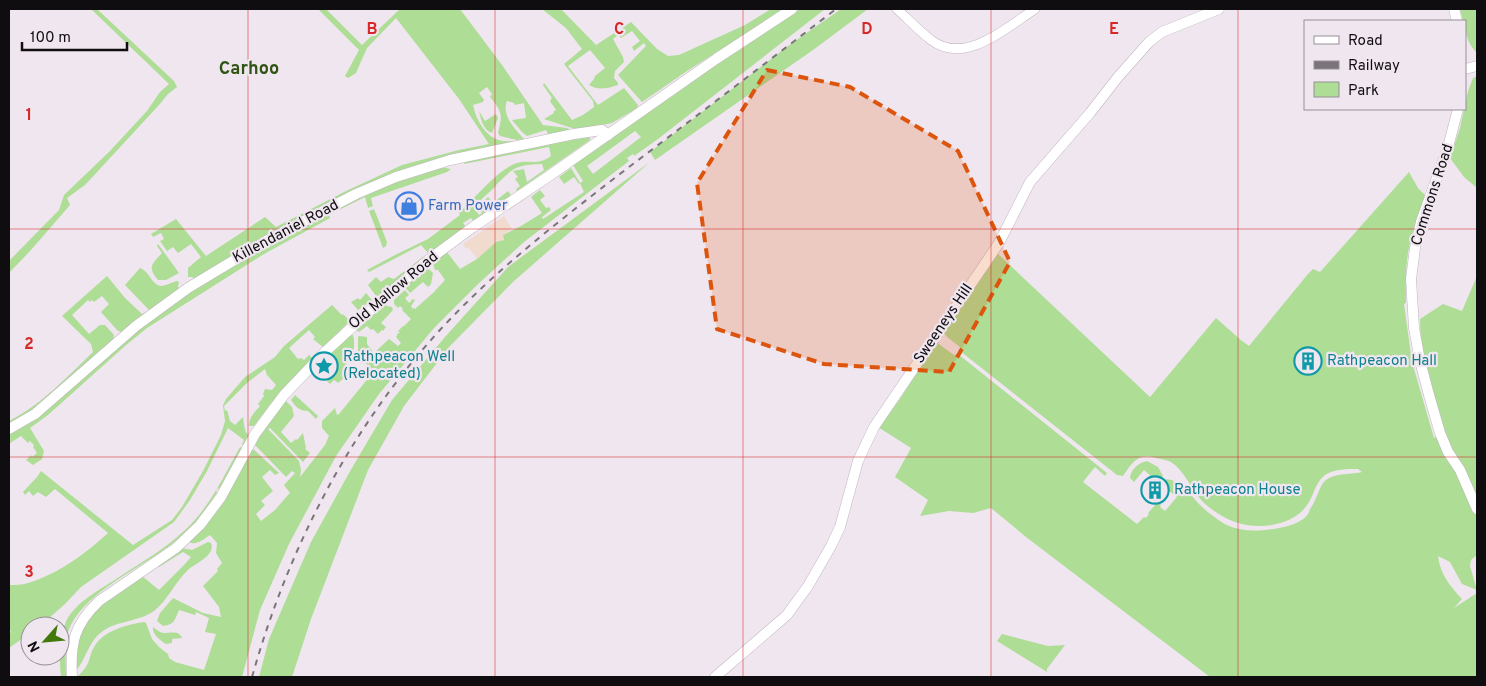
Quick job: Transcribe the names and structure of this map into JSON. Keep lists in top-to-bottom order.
{
  "streets": {
    "street": [
      "Commons Road",
      "Killendaniel Road",
      "Old Mallow Road",
      "Sweeneys Hill"
    ]
  },
  "crossings": [
    ["Killendaniel Road", "Old Mallow Road"]
  ],
  "districts": ["Carhoo"],
  "places": {
    "shop": ["Farm Power"],
    "building": ["Rathpeacon Hall", "Rathpeacon House"],
    "place": ["Rathpeacon Well (Relocated)"]
  },
  "legend": ["Road", "Railway", "Park"],
  "scale_bar": "100 m",
  "north": "bottom left",
  "grid": {
    "columns": [
      "B",
      "C",
      "D",
      "E"
    ],
    "rows": ["1", "2", "3"]
  }
}
